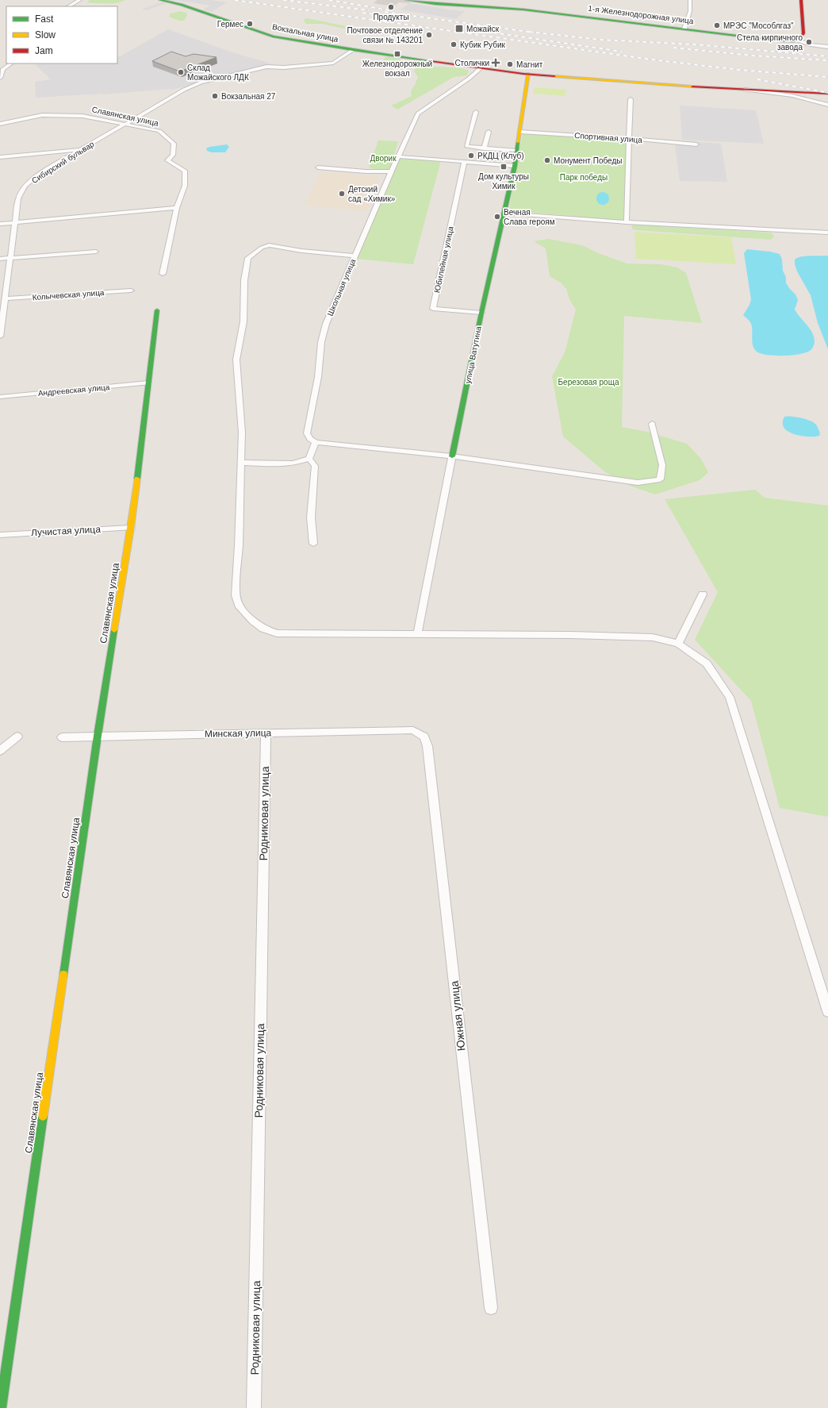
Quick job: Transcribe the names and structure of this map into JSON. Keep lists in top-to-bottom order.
{
  "streets": {
    "main road": [
      "1-я Железнодорожная улица",
      "Вокзальная улица",
      "Славянская улица",
      "улица Ватутина"
    ],
    "street": [
      "Спортивная улица",
      "Сибирский бульвар",
      "Юбилейная улица",
      "Школьная улица",
      "Колычевская улица",
      "Андреевская улица",
      "Лучистая улица",
      "Минская улица",
      "Родниковая улица",
      "Южная улица"
    ]
  },
  "crossings": [
    ["Вокзальная улица", "Сибирский бульвар"],
    ["Вокзальная улица", "Школьная улица"],
    ["Вокзальная улица", "улица Ватутина"],
    ["Славянская улица", "Сибирский бульвар"],
    ["Славянская улица", "Андреевская улица"],
    ["Славянская улица", "Лучистая улица"],
    ["Славянская улица", "Минская улица"],
    ["Спортивная улица", "улица Ватутина"],
    ["Сибирский бульвар", "Колычевская улица"],
    ["Юбилейная улица", "улица Ватутина"],
    ["Минская улица", "Родниковая улица"],
    ["Минская улица", "Южная улица"]
  ],
  "parks": ["Дворик", "Парк победы", "Березовая роща"],
  "places": {
    "other": [
      "Продукты",
      "Гермес",
      "МРЭС \"Мособлгаз\"",
      "Почтовое отделение связи № 143201",
      "Стела кирпичного завода",
      "Кубик Рубик",
      "Магнит",
      "Склад Можайского ЛДК",
      "Вокзальная 27",
      "РКДЦ (Клуб)",
      "Монумент Победы",
      "Детский сад «Химик»",
      "Вечная Слава героям"
    ],
    "transit": ["Можайск", "Железнодорожный вокзал", "Дом культуры Химик"],
    "health": ["Столички"]
  },
  "legend": ["Fast", "Slow", "Jam"]
}
